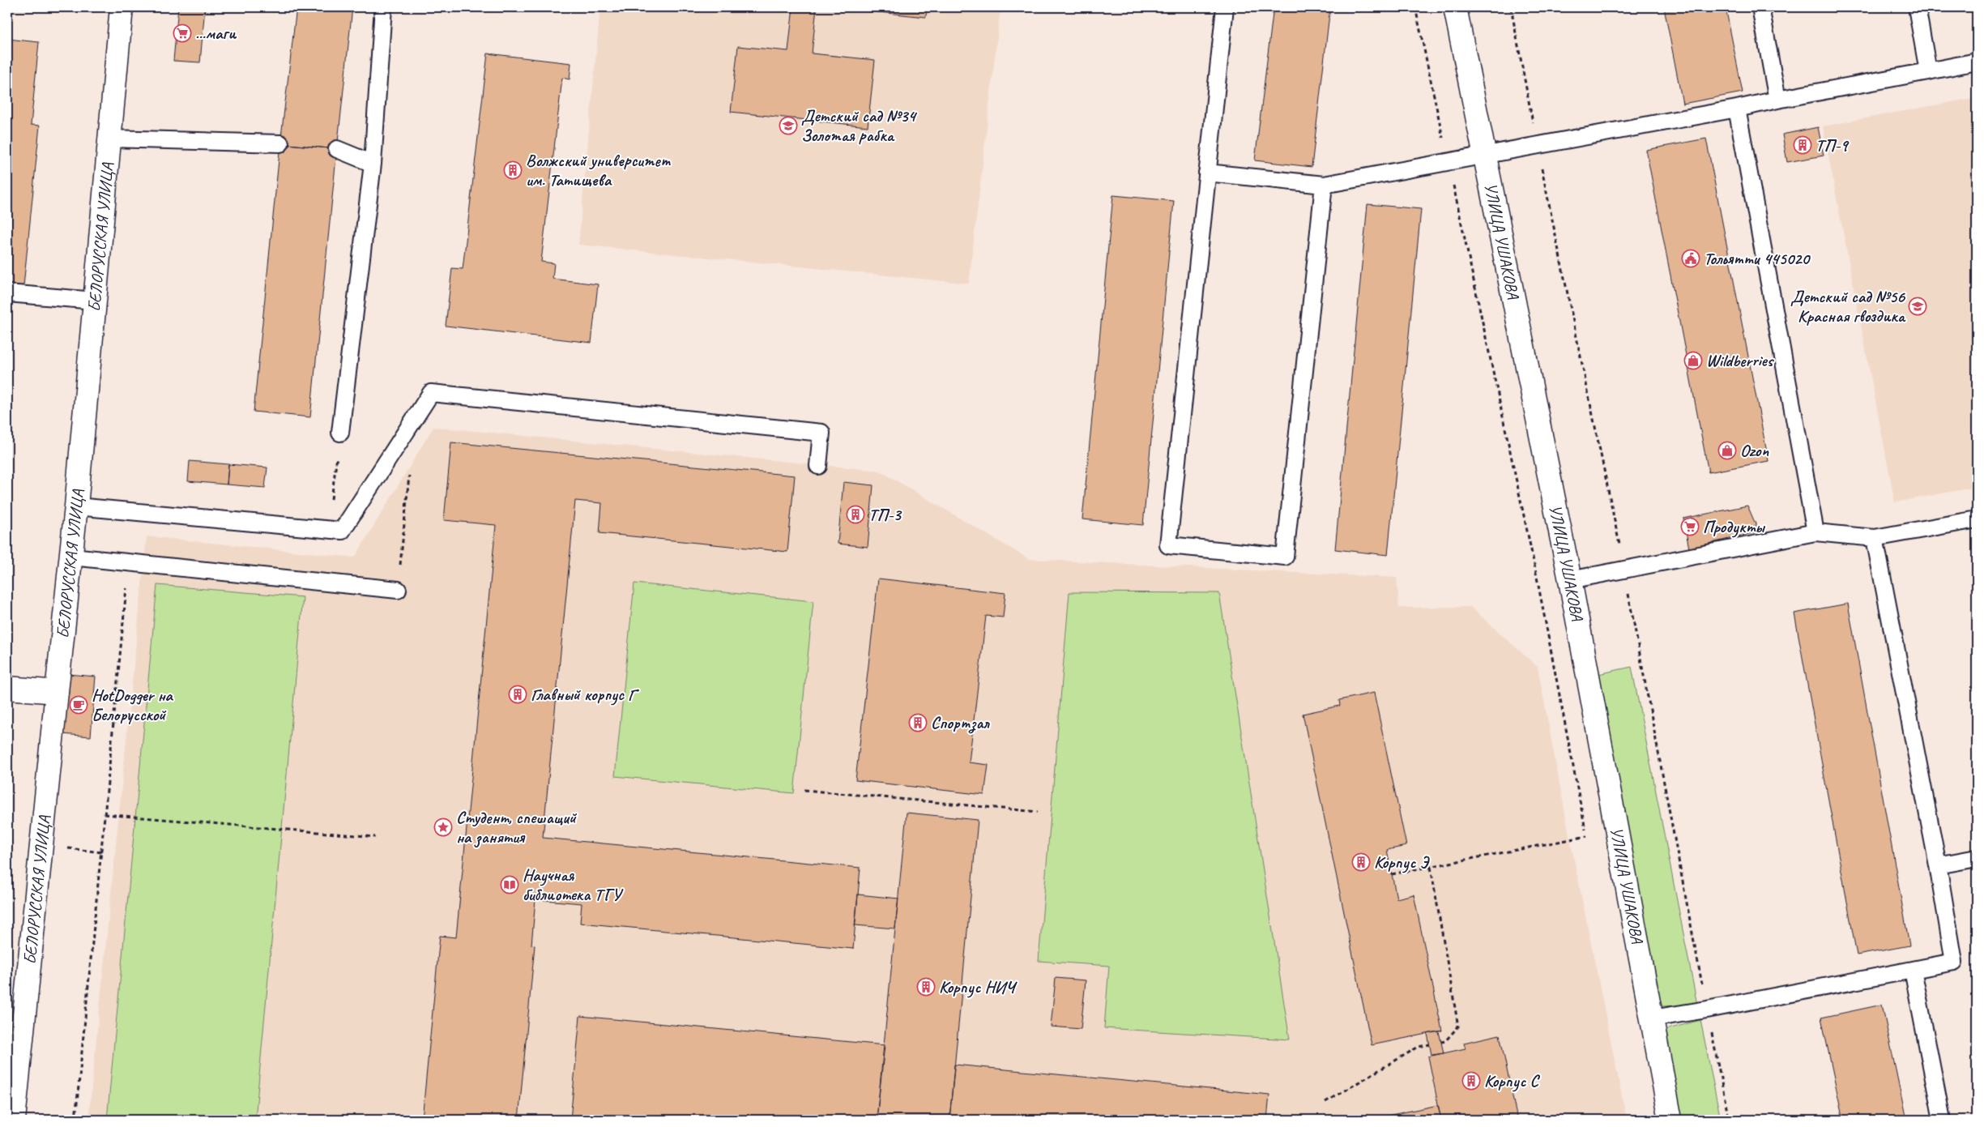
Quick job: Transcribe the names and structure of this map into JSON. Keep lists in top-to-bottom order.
{
  "streets": {
    "street": ["БЕЛОРУССКАЯ УЛИЦА", "УЛИЦА УШАКОВА"]
  },
  "places": {
    "supermarket": ["...маги", "Продукты"],
    "school or university": ["Детский сад №34 Золотая рабка", "Детский сад №56 Красная гвоздика"],
    "building": [
      "ТП-9",
      "Волжский университет им. Татищева",
      "ТП-3",
      "Главный корпус Г",
      "Спортзал",
      "Корпус Э",
      "Корпус НИЧ",
      "Корпус С"
    ],
    "public building": ["Тольятти 445020"],
    "shop": ["Wildberries", "Ozon"],
    "cafe": ["HotDogger на Белорусской"],
    "place": ["Студент, спешащий на занятия"],
    "library": ["Научная библиотека ТГУ"]
  }
}
